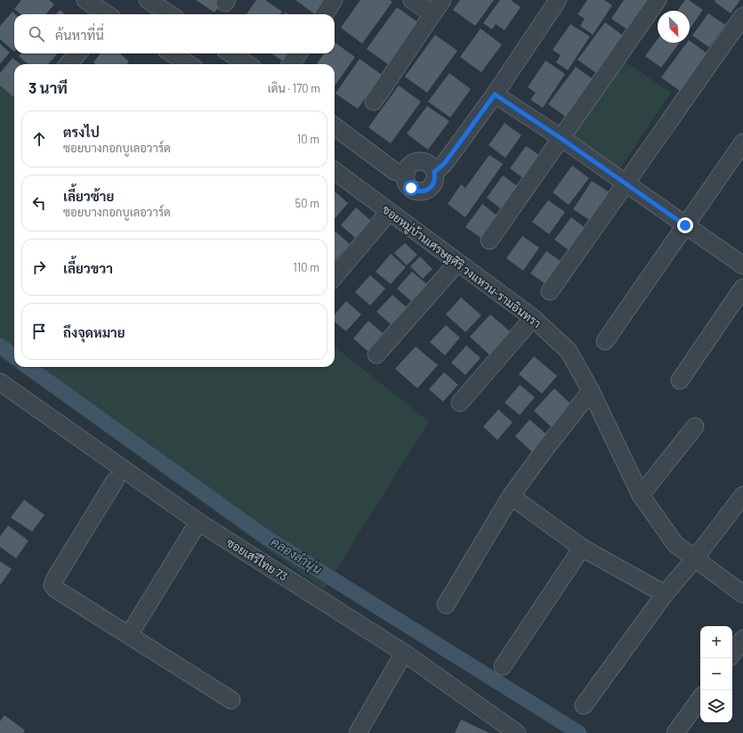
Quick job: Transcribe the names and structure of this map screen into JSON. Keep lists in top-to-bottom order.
{
  "streets": {
    "street": ["ซอยหมู่บ้านเศรษฐศิริ วงแหวน-รามอินทรา", "ซอยเสรีไทย 73"]
  },
  "water": ["คลองลำนุ่น"],
  "north": "bottom right",
  "page": {
    "search": "ค้นหาที่นี่",
    "heading": ["3 นาที", "เดิน · 170 m"],
    "list": [
      ["ตรงไป", "ซอยบางกอกบูเลอวาร์ด", "10 m"],
      ["เลี้ยวซ้าย", "ซอยบางกอกบูเลอวาร์ด", "50 m"],
      ["เลี้ยวขวา", "110 m"],
      "ถึงจุดหมาย"
    ],
    "map_buttons": ["+", "−"]
  }
}
